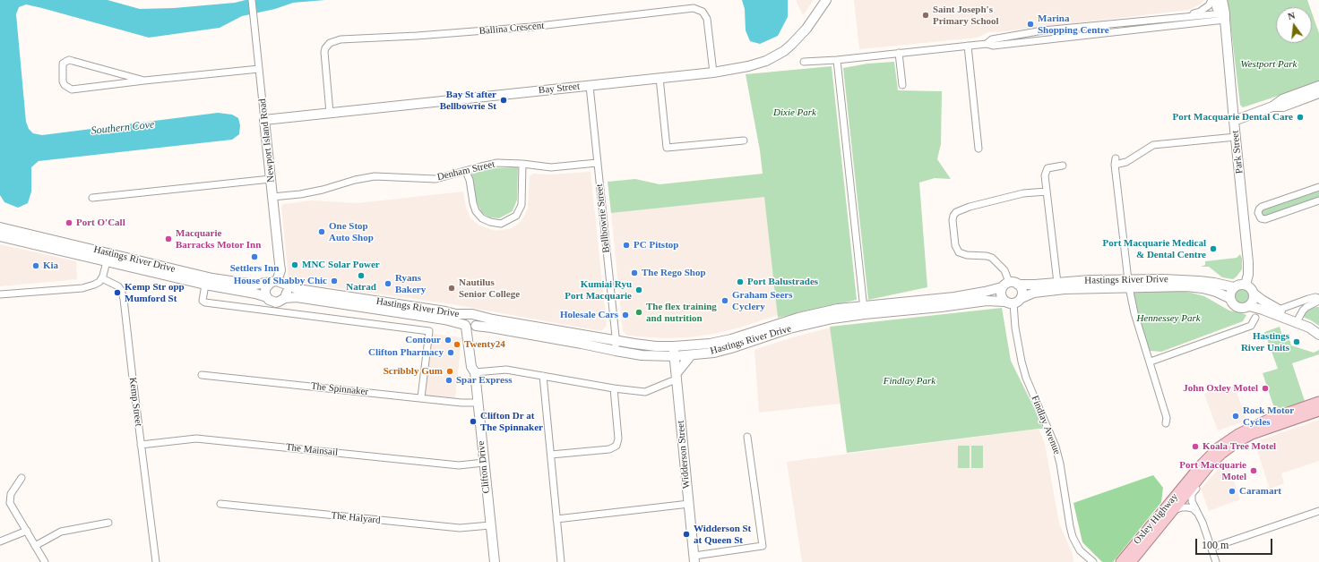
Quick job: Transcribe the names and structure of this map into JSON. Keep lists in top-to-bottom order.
{
  "streets": {
    "main road": [
      "Bay Street",
      "Newport Island Road",
      "Park Street",
      "Hastings River Drive",
      "Widderson Street",
      "Clifton Drive",
      "Oxley Highway"
    ],
    "street": [
      "Ballina Crescent",
      "Denham Street",
      "Bellbowrie Street",
      "The Spinnaker",
      "Kemp Street",
      "Findlay Avenue",
      "The Mainsail",
      "The Halyard"
    ]
  },
  "crossings": [
    ["Ballina Crescent", "Bay Street"],
    ["Bay Street", "Newport Island Road"],
    ["Bay Street", "Bellbowrie Street"],
    ["Newport Island Road", "Denham Street"],
    ["Newport Island Road", "Hastings River Drive"],
    ["Park Street", "Hastings River Drive"],
    ["Denham Street", "Bellbowrie Street"],
    ["Bellbowrie Street", "Hastings River Drive"],
    ["Hastings River Drive", "Findlay Avenue"],
    ["Hastings River Drive", "Widderson Street"],
    ["Hastings River Drive", "Clifton Drive"],
    ["The Spinnaker", "Clifton Drive"],
    ["Kemp Street", "The Mainsail"],
    ["The Mainsail", "Clifton Drive"],
    ["Clifton Drive", "The Halyard"]
  ],
  "water": ["Southern Cove"],
  "parks": [
    "Westport Park",
    "Dixie Park",
    "Hennessey Park",
    "Findlay Park"
  ],
  "places": [
    "Saint Joseph's Primary School",
    "Marina Shopping Centre",
    "Bay St after Bellbowrie St",
    "Port Macquarie Dental Care",
    "Port O'Call",
    "One Stop Auto Shop",
    "Macquarie Barracks Motor Inn",
    "PC Pitstop",
    "Port Macquarie Medical & Dental Centre",
    "Settlers Inn",
    "MNC Solar Power",
    "Kia",
    "The Rego Shop",
    "Natrad",
    "House of Shabby Chic",
    "Port Balustrades",
    "Ryans Bakery",
    "Nautilus Senior College",
    "Kumiai Ryu Port Macquarie",
    "Kemp Str opp Mumford St",
    "Graham Seers Cyclery",
    "The flex training and nutrition",
    "Holesale Cars",
    "Contour",
    "Hastings River Units",
    "Twenty24",
    "Clifton Pharmacy",
    "Scribbly Gum",
    "Spar Express",
    "John Oxley Motel",
    "Rock Motor Cycles",
    "Clifton Dr at The Spinnaker",
    "Koala Tree Motel",
    "Port Macquarie Motel",
    "Caramart",
    "Widderson St at Queen St"
  ],
  "scale_bar": "100 m",
  "north": "top"
}
